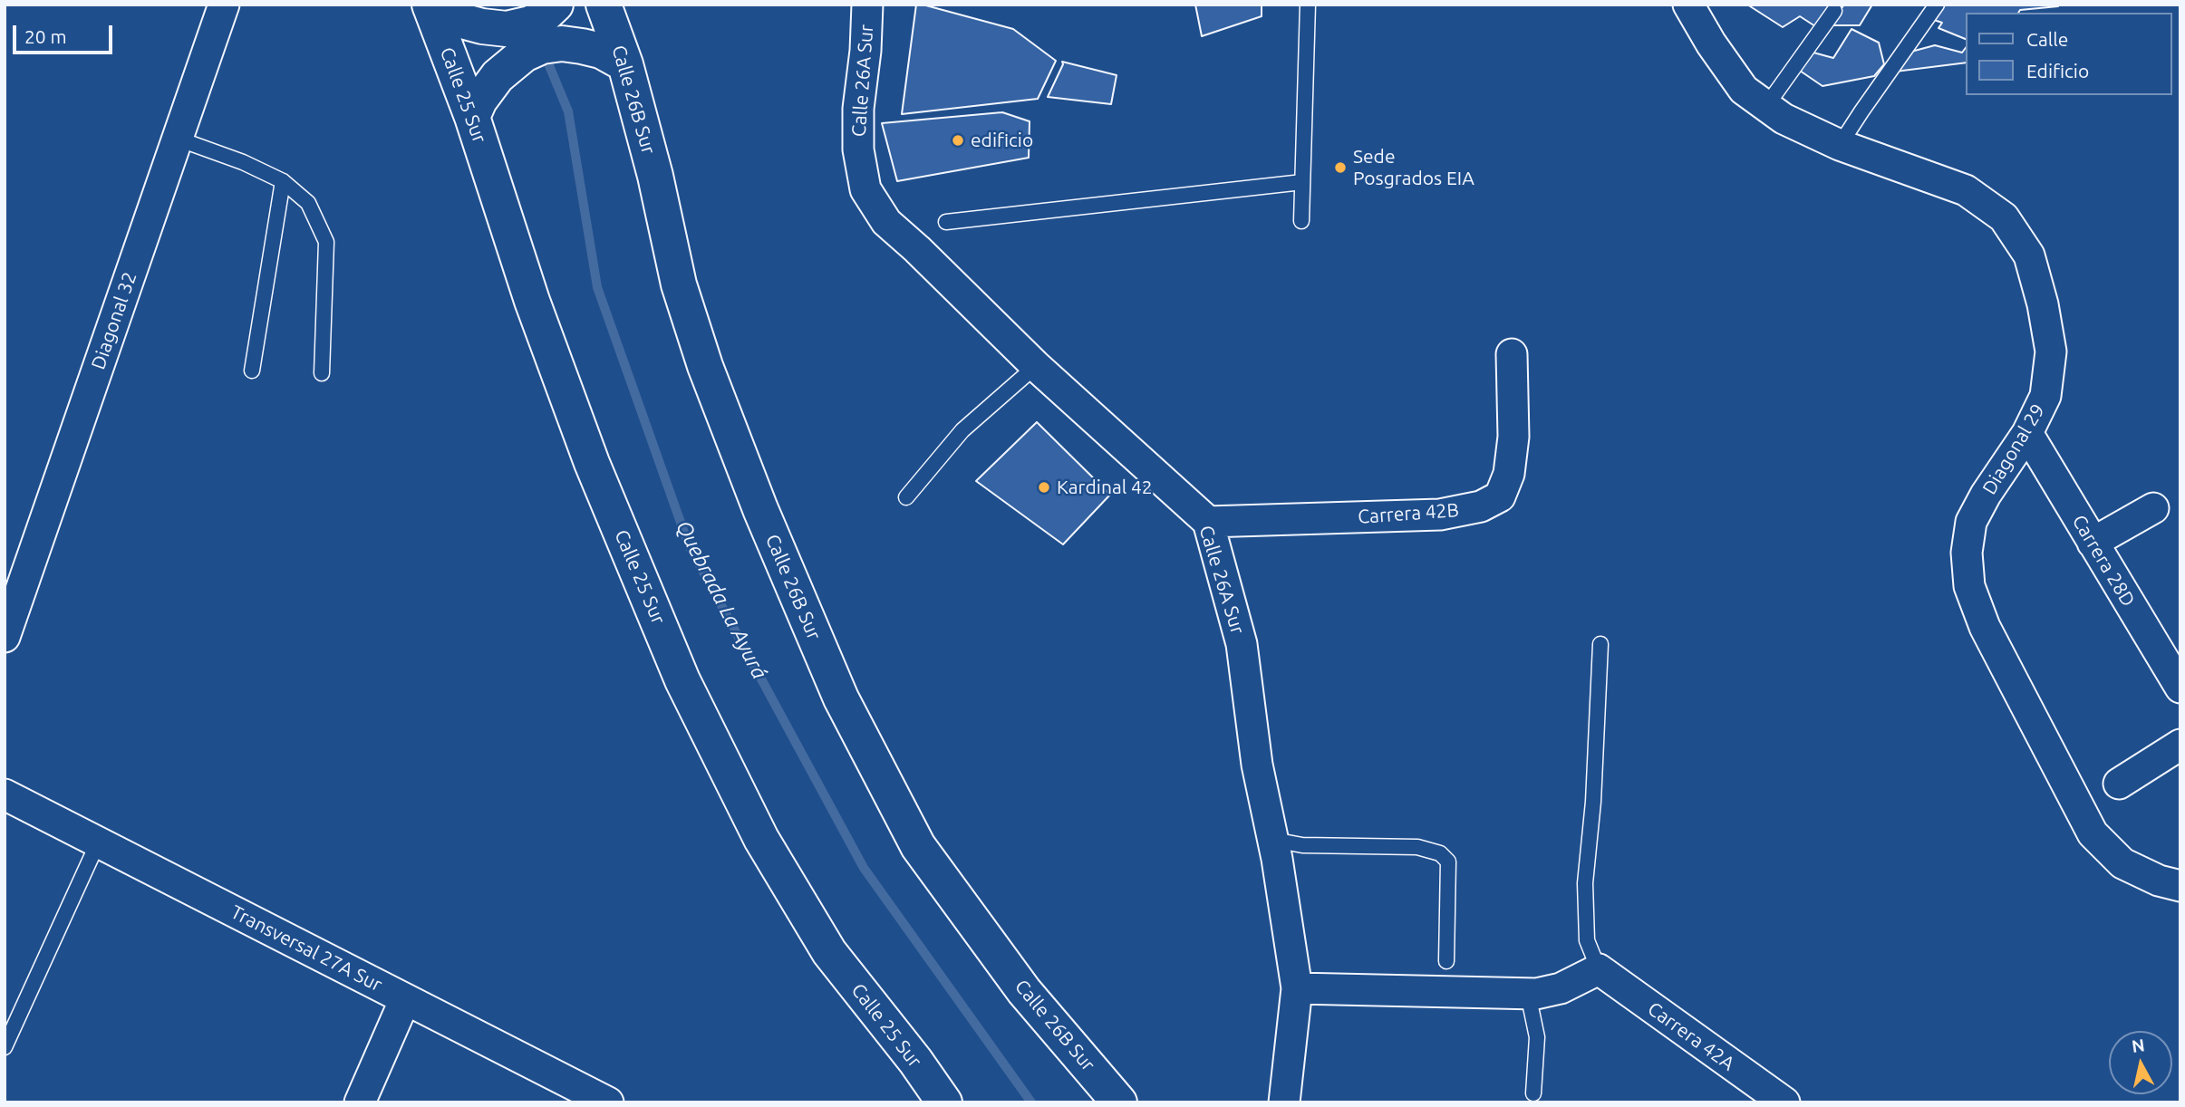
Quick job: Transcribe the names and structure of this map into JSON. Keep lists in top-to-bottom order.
{
  "streets": {
    "main road": ["Calle 25 Sur", "Calle 26B Sur"],
    "street": [
      "Calle 26A Sur",
      "Diagonal 32",
      "Diagonal 29",
      "Carrera 42B",
      "Carrera 28D",
      "Transversal 27A Sur",
      "Carrera 42A"
    ]
  },
  "crossings": [
    ["Calle 26A Sur", "Carrera 42B"],
    ["Diagonal 29", "Carrera 28D"]
  ],
  "water": ["Quebrada La Ayurá"],
  "places": ["edificio", "Sede Posgrados EIA", "Kardinal 42"],
  "legend": ["Calle", "Edificio"],
  "scale_bar": "20 m",
  "north": "top"
}
